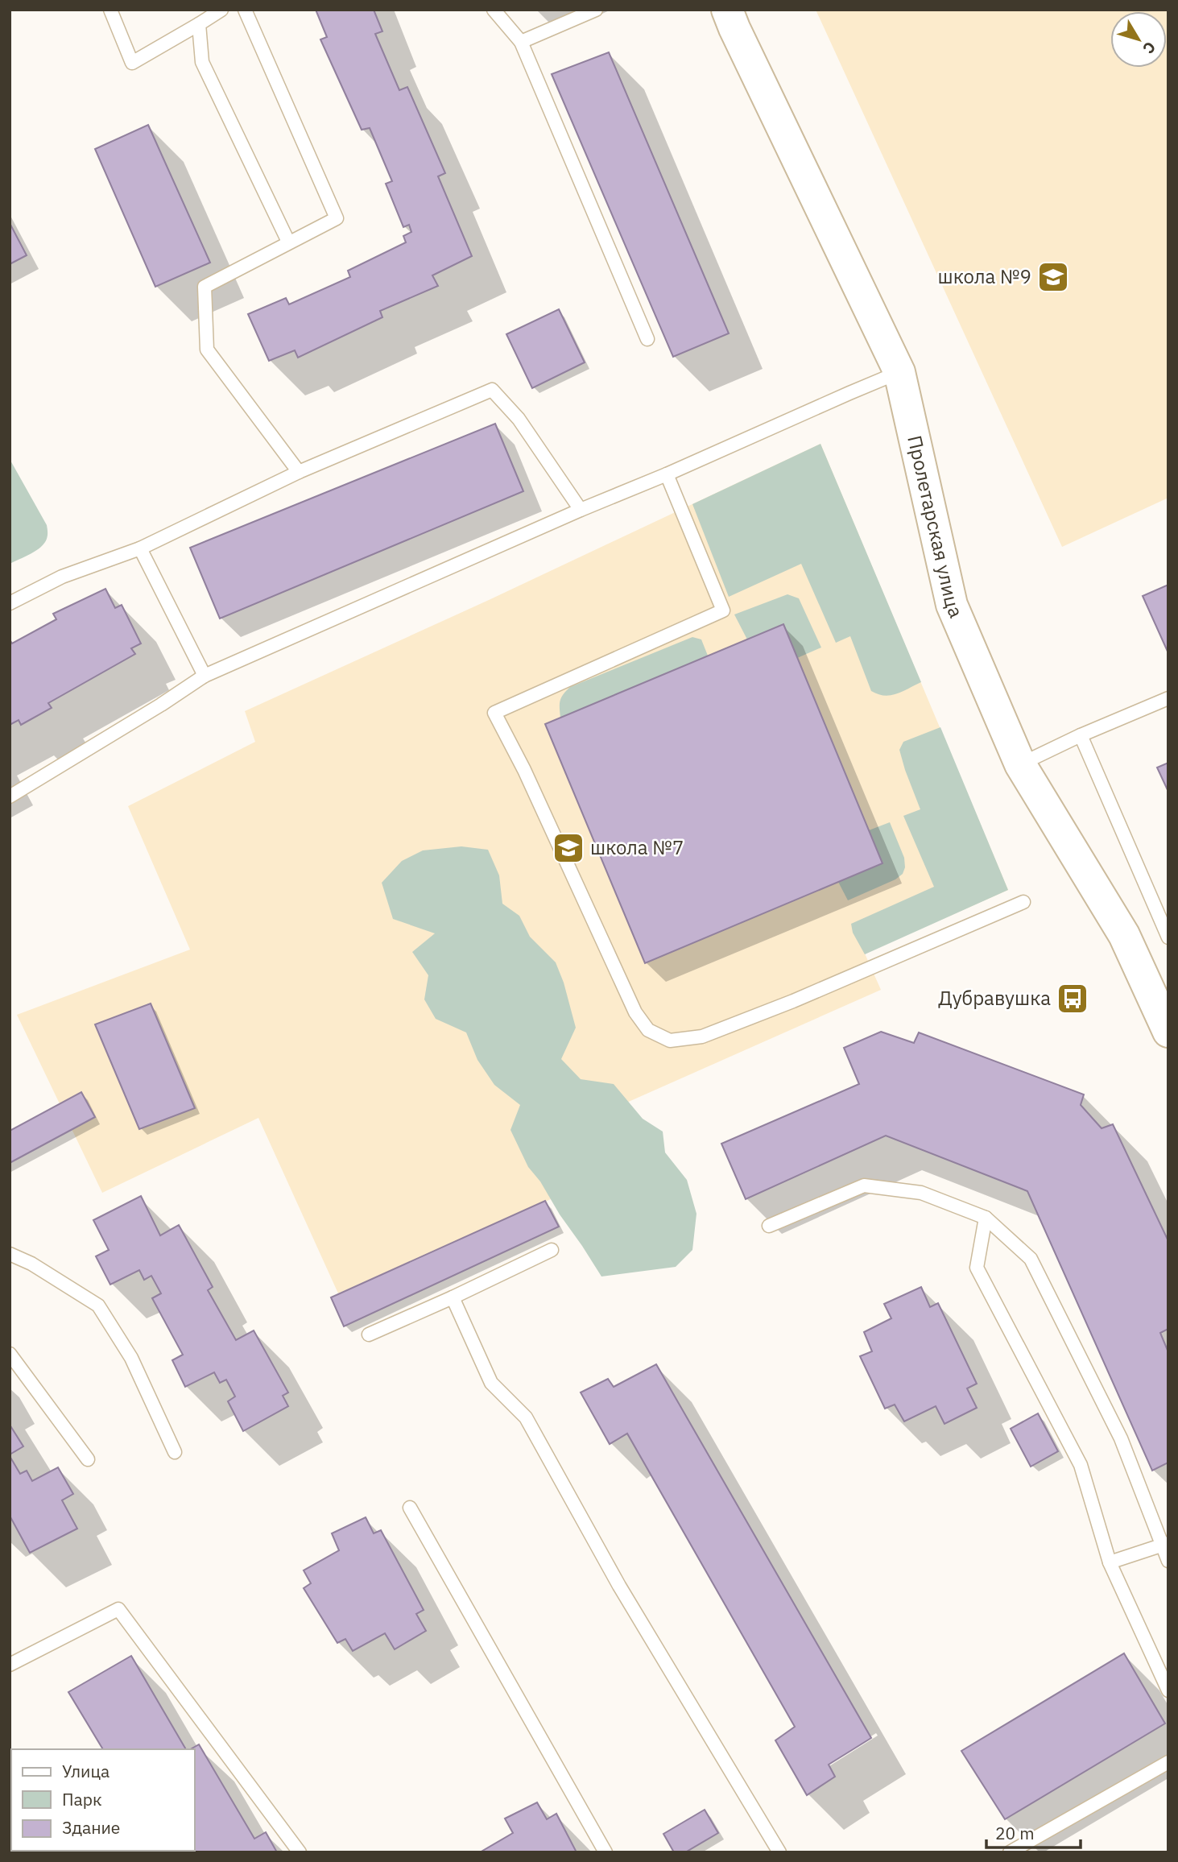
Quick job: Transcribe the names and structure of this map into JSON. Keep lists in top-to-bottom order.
{
  "streets": {
    "street": ["Пролетарская улица"]
  },
  "places": {
    "school or university": ["школа №9", "школа №7"],
    "bus stop": ["Дубравушка"]
  },
  "legend": ["Улица", "Парк", "Здание"],
  "scale_bar": "20 m",
  "north": "bottom right"
}
